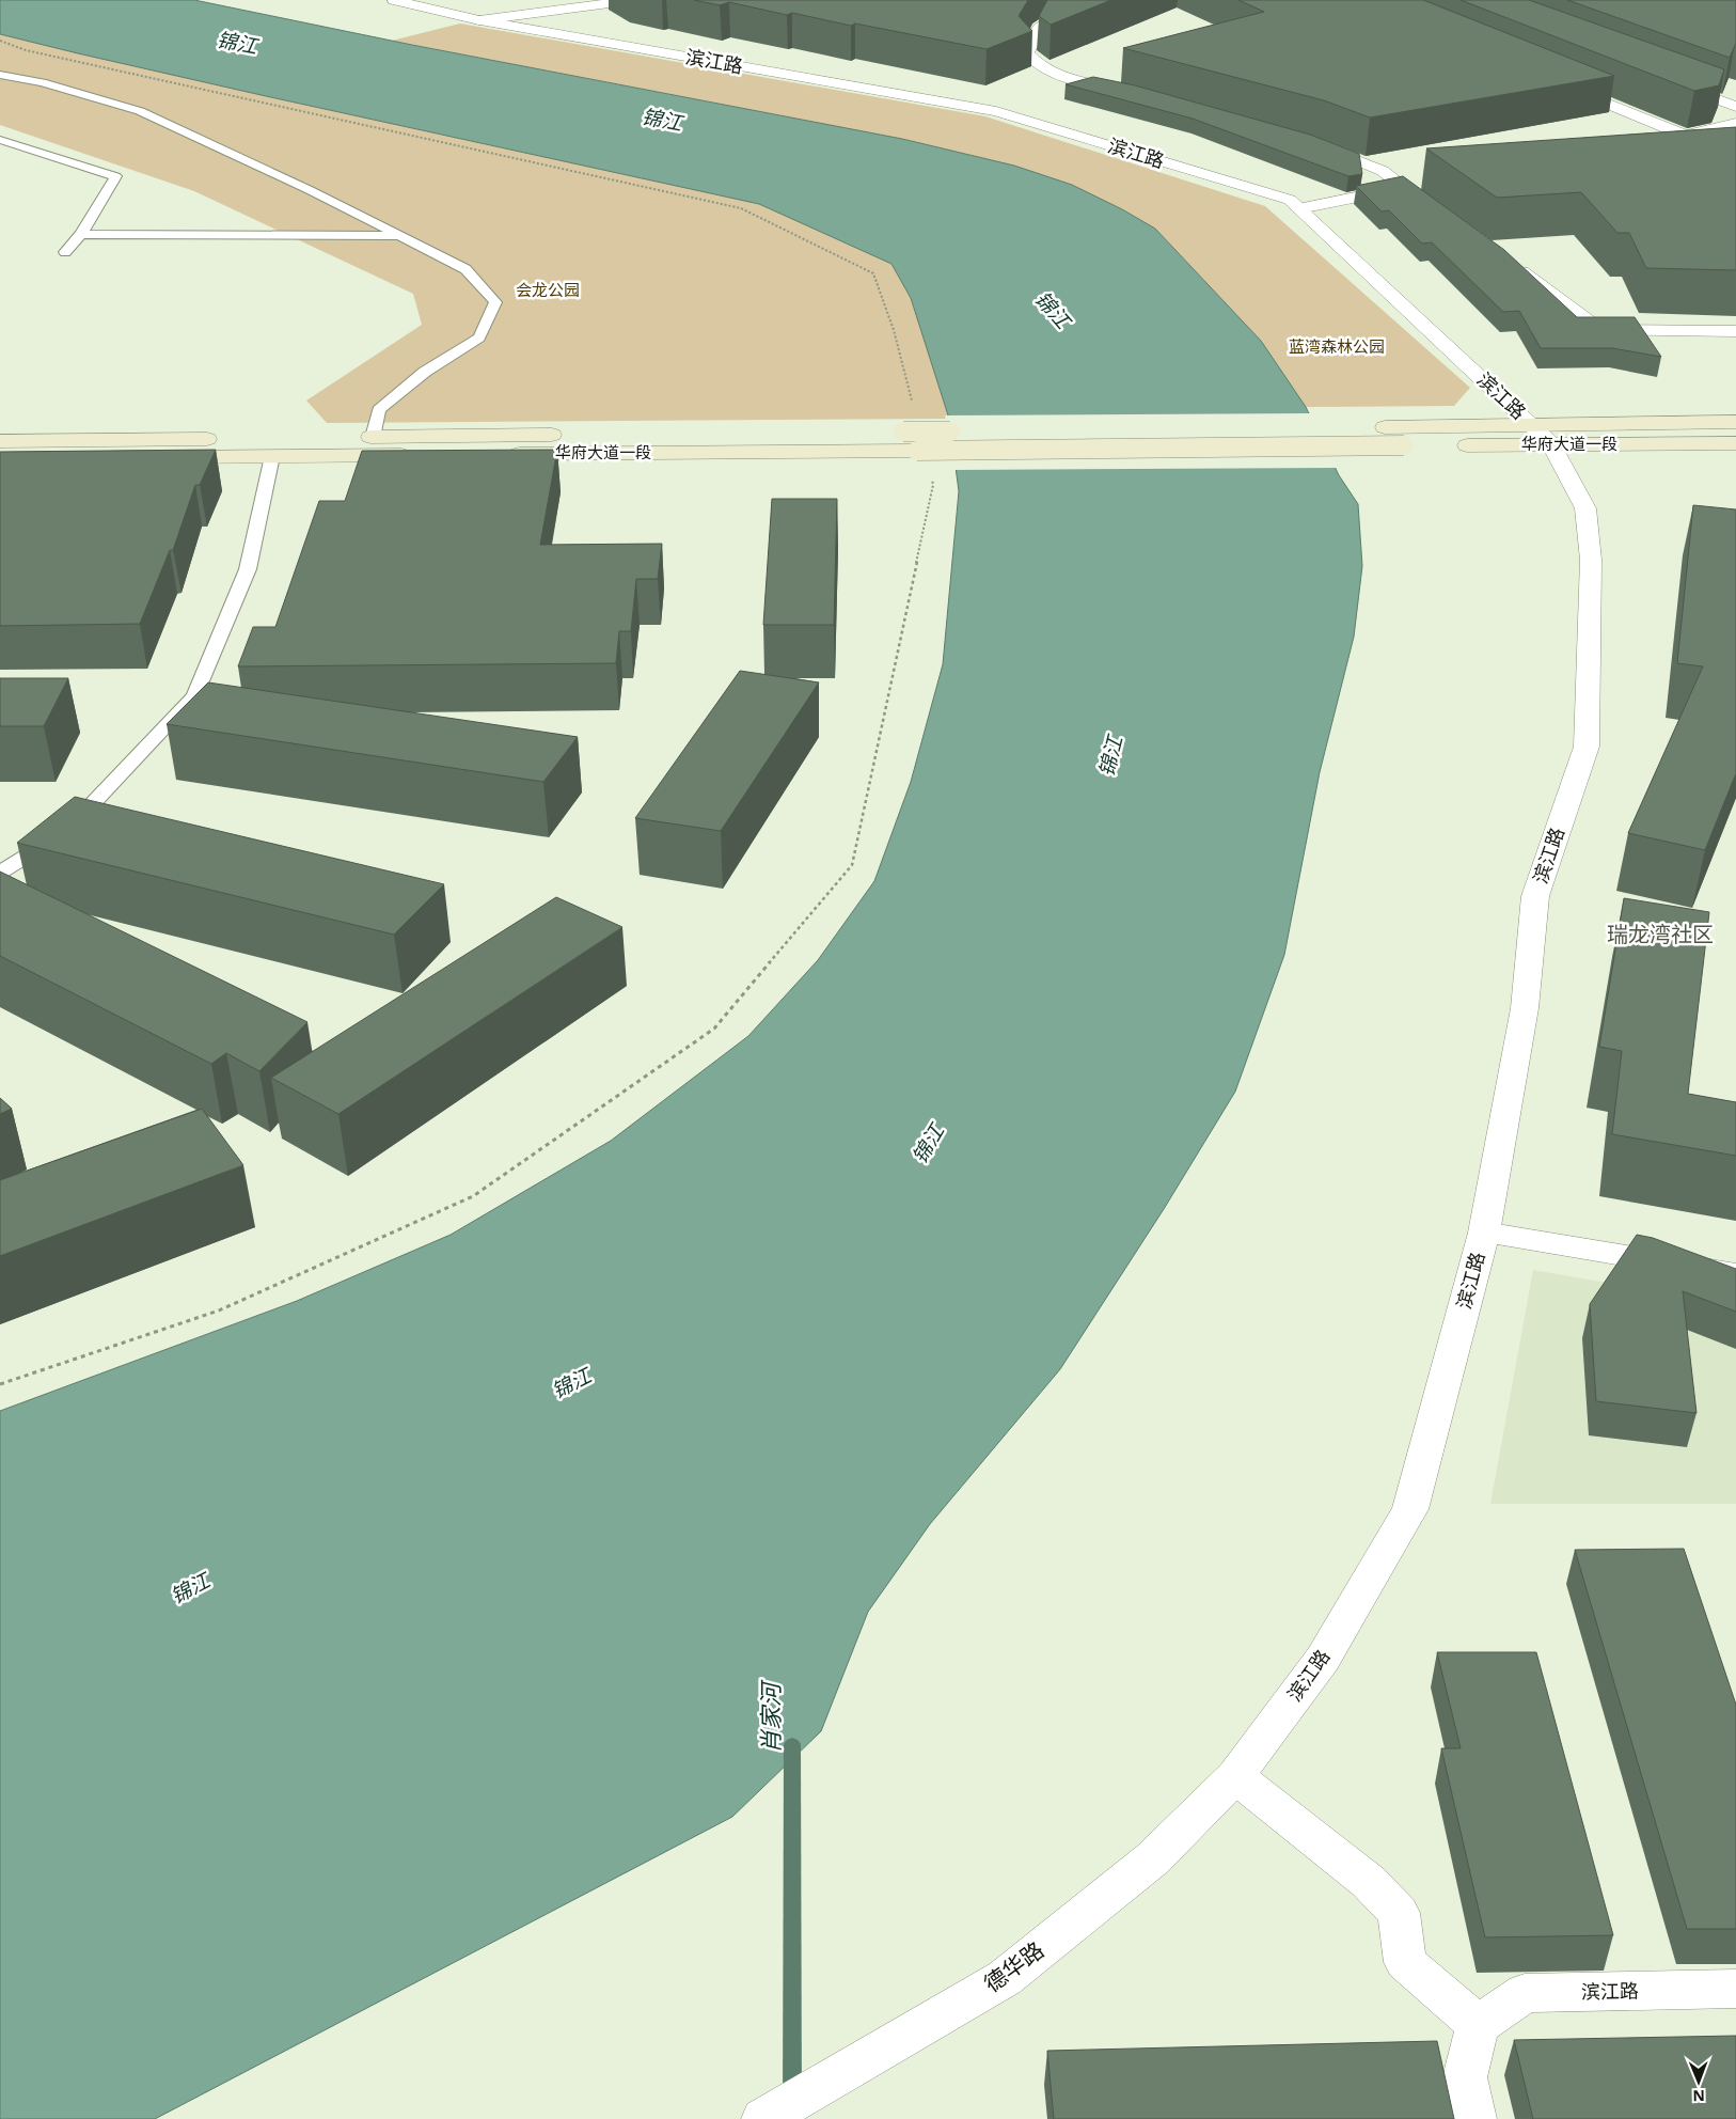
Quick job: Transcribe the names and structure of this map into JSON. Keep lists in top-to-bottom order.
{
  "streets": {
    "main road": ["华府大道一段"],
    "street": ["滨江路", "德华路"]
  },
  "crossings": [
    ["滨江路", "华府大道一段"],
    ["滨江路", "德华路"]
  ],
  "districts": ["瑞龙湾社区"],
  "water": ["锦江", "肖家河"],
  "parks": ["会龙公园", "蓝湾森林公园"],
  "north": "bottom"
}
